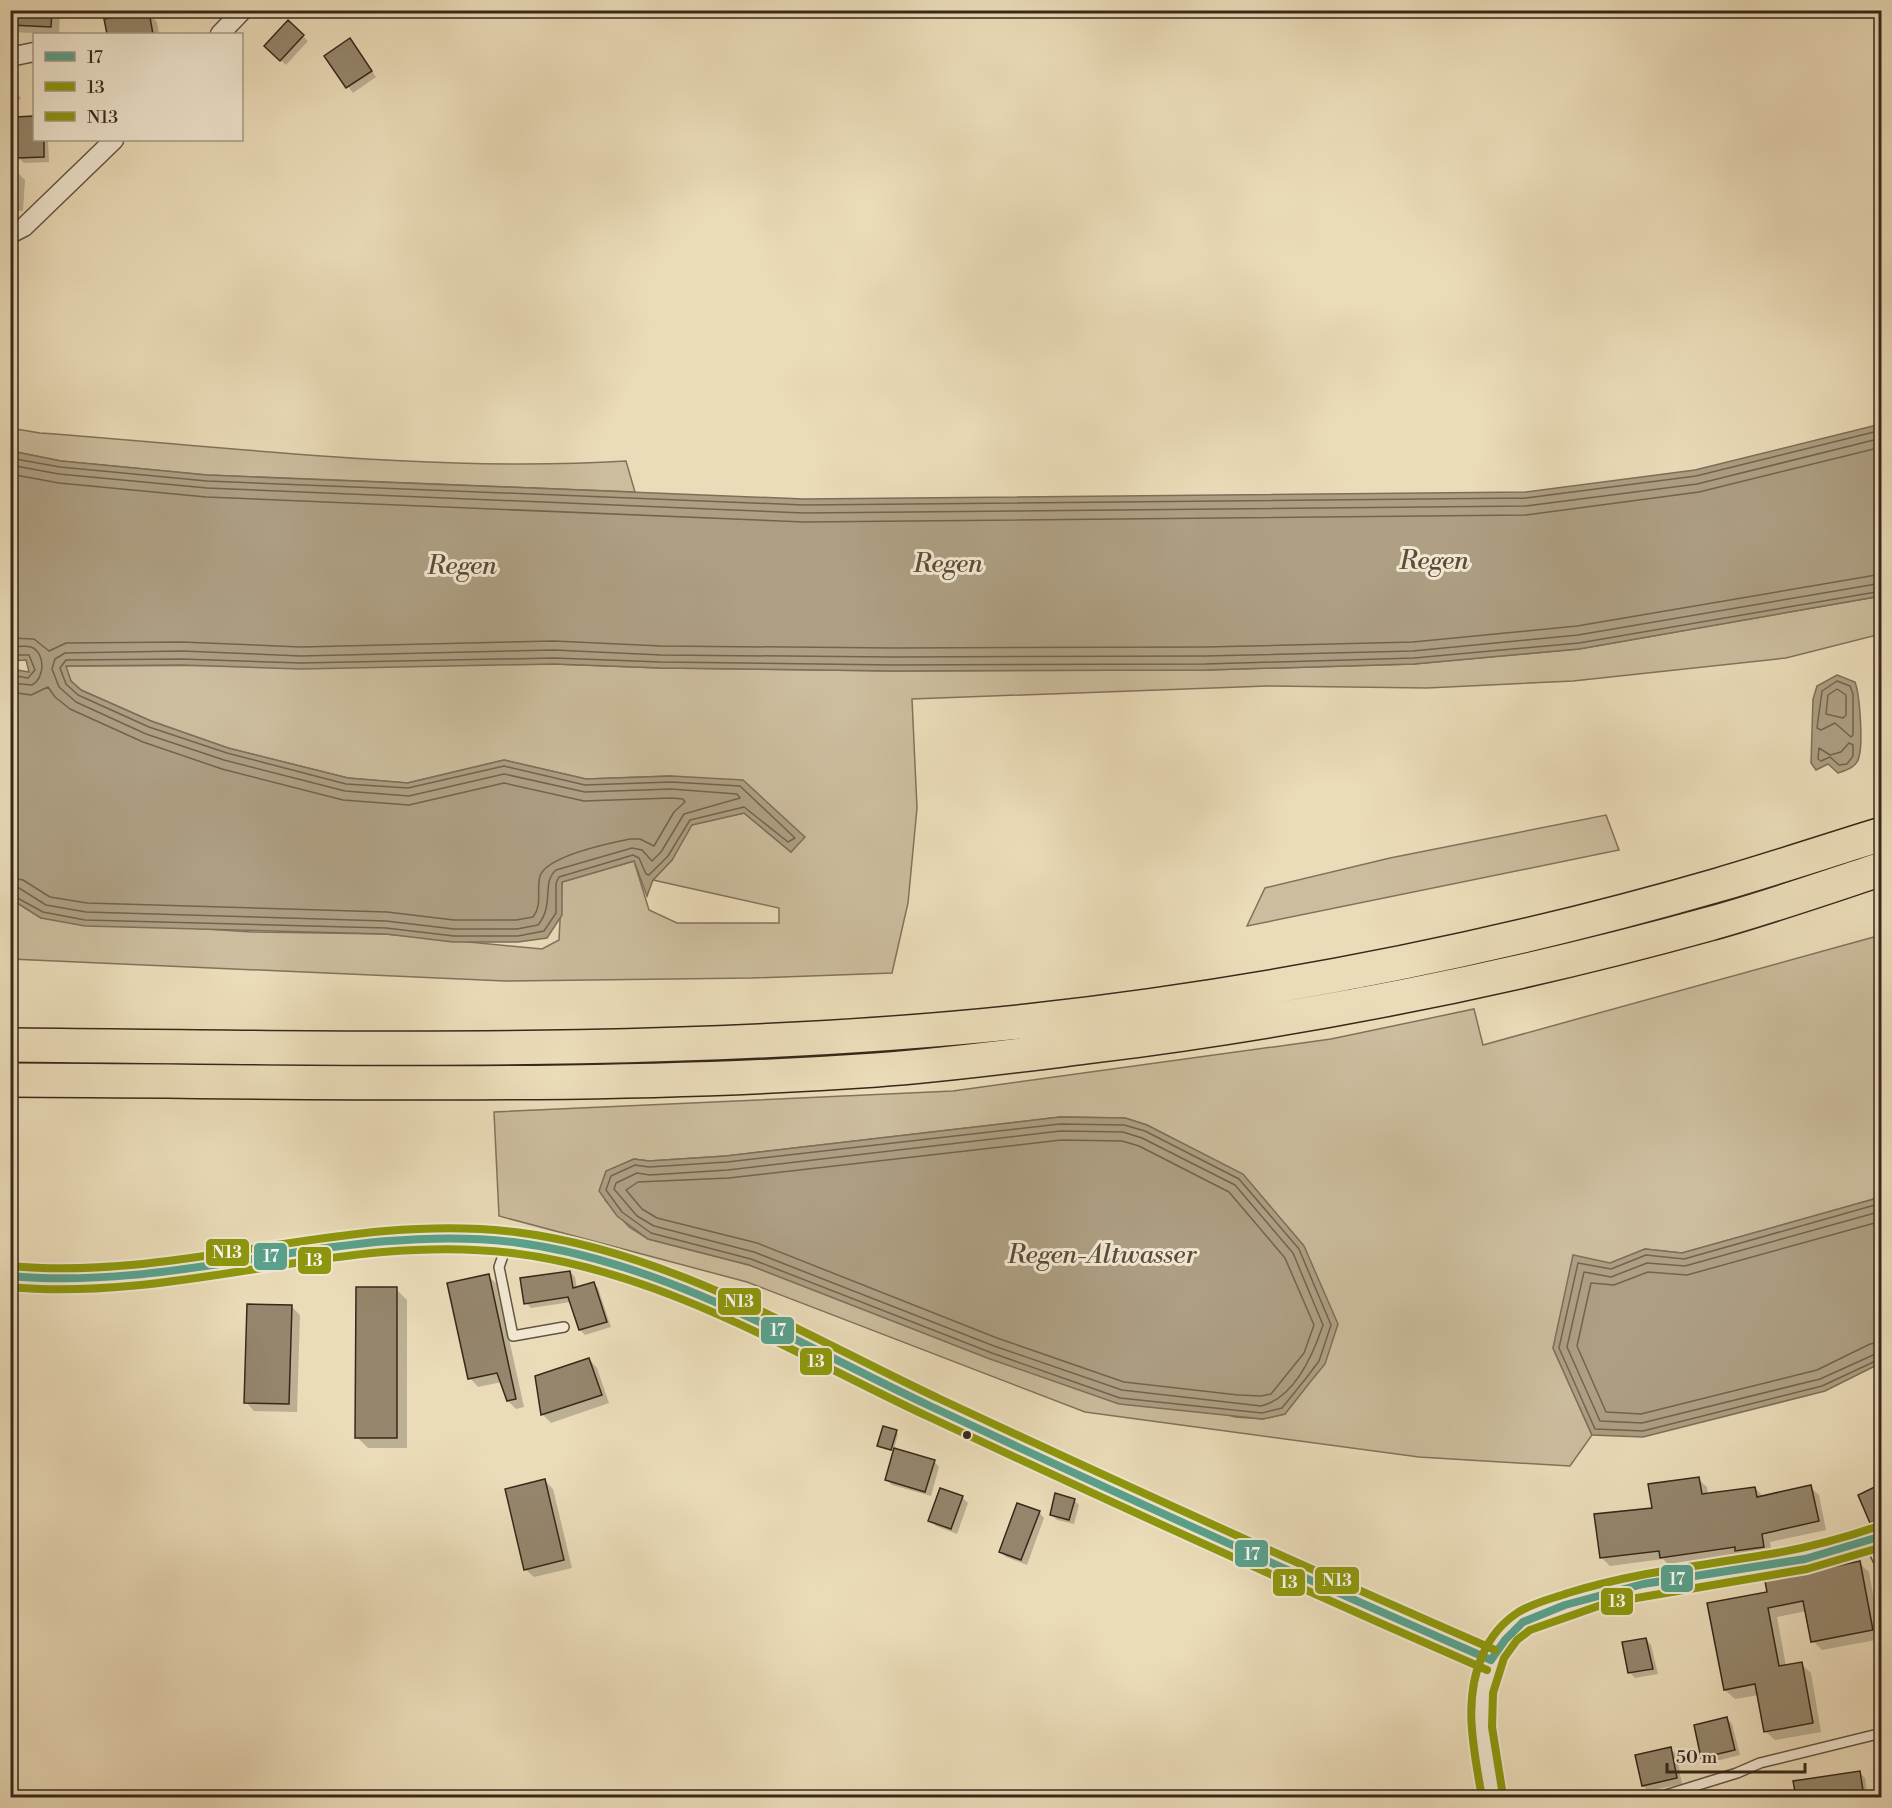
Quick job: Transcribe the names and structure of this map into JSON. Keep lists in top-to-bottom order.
{
  "water": ["Regen", "Regen-Altwasser"],
  "lines": ["transit line N13", "transit line 17", "transit line 13"],
  "legend": ["17", "13", "N13"],
  "scale_bar": "50 m"
}
